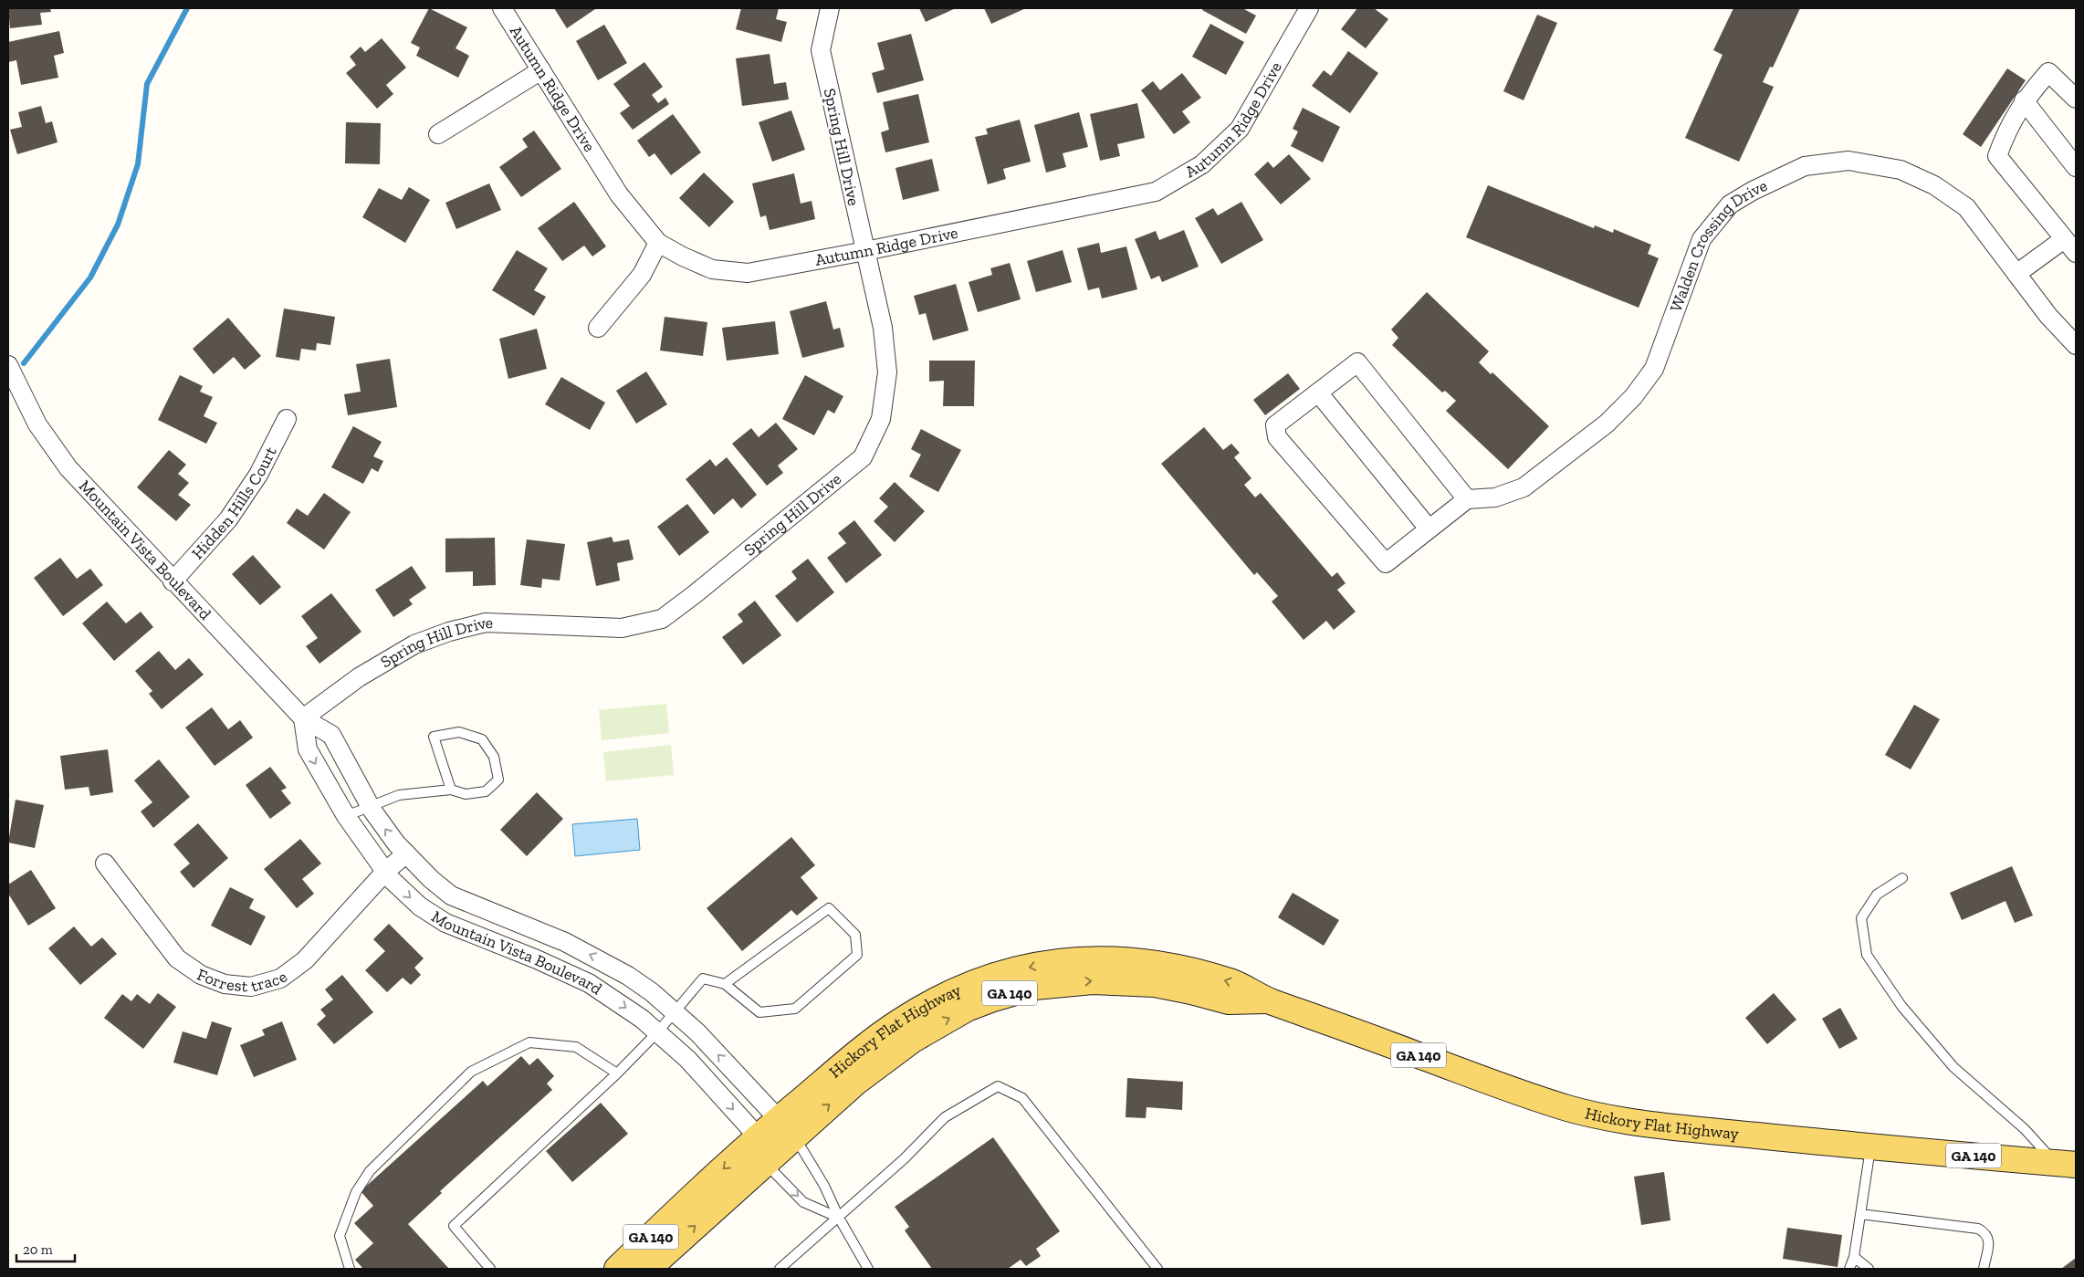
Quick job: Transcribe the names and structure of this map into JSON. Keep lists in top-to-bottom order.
{
  "streets": {
    "main road": ["GA 140", "Hickory Flat Highway"],
    "street": [
      "Autumn Ridge Drive",
      "Spring Hill Drive",
      "Walden Crossing Drive",
      "Hidden Hills Court",
      "Mountain Vista Boulevard",
      "Forrest trace"
    ]
  },
  "crossings": [
    ["Autumn Ridge Drive", "Spring Hill Drive"],
    ["Spring Hill Drive", "Mountain Vista Boulevard"],
    ["Hidden Hills Court", "Mountain Vista Boulevard"],
    ["Mountain Vista Boulevard", "Forrest trace"],
    ["Mountain Vista Boulevard", "Hickory Flat Highway"]
  ],
  "scale_bar": "20 m"
}
